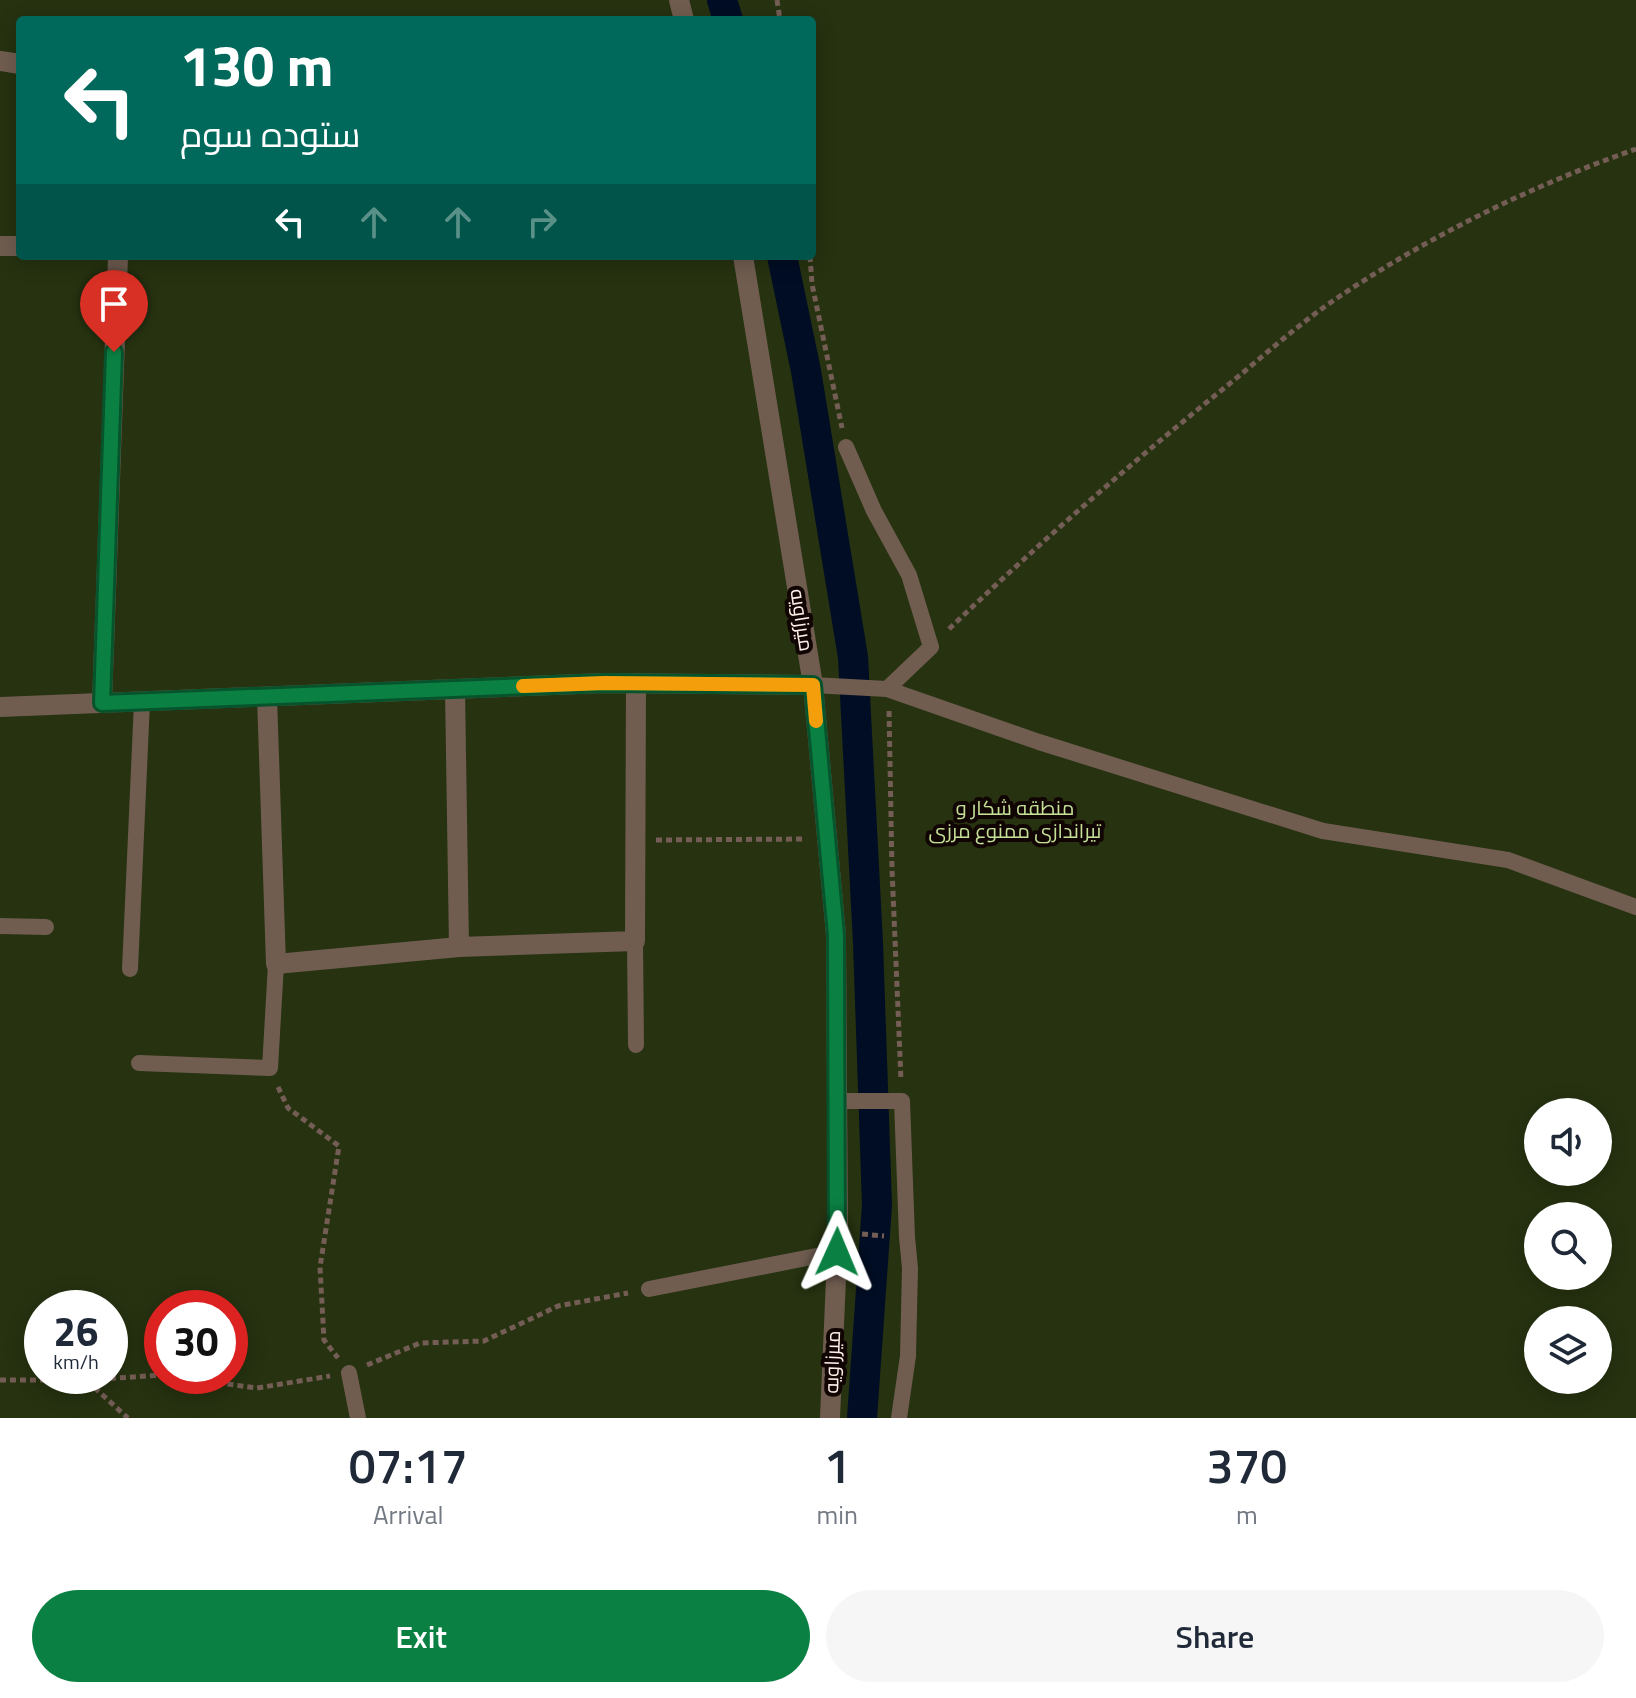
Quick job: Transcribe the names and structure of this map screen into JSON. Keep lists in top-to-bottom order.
{
  "streets": {
    "street": ["میرزاویه"]
  },
  "parks": ["منطقه شکار و تیراندازی ممنوع مرزی"],
  "page": {
    "turn": ["130 m", "ستوده سوم"],
    "speed": "26 km/h",
    "limit": "30",
    "eta": [
      "07:17",
      "Arrival",
      "1",
      "min",
      "370",
      "m"
    ],
    "buttons": ["Exit", "Share"]
  }
}
